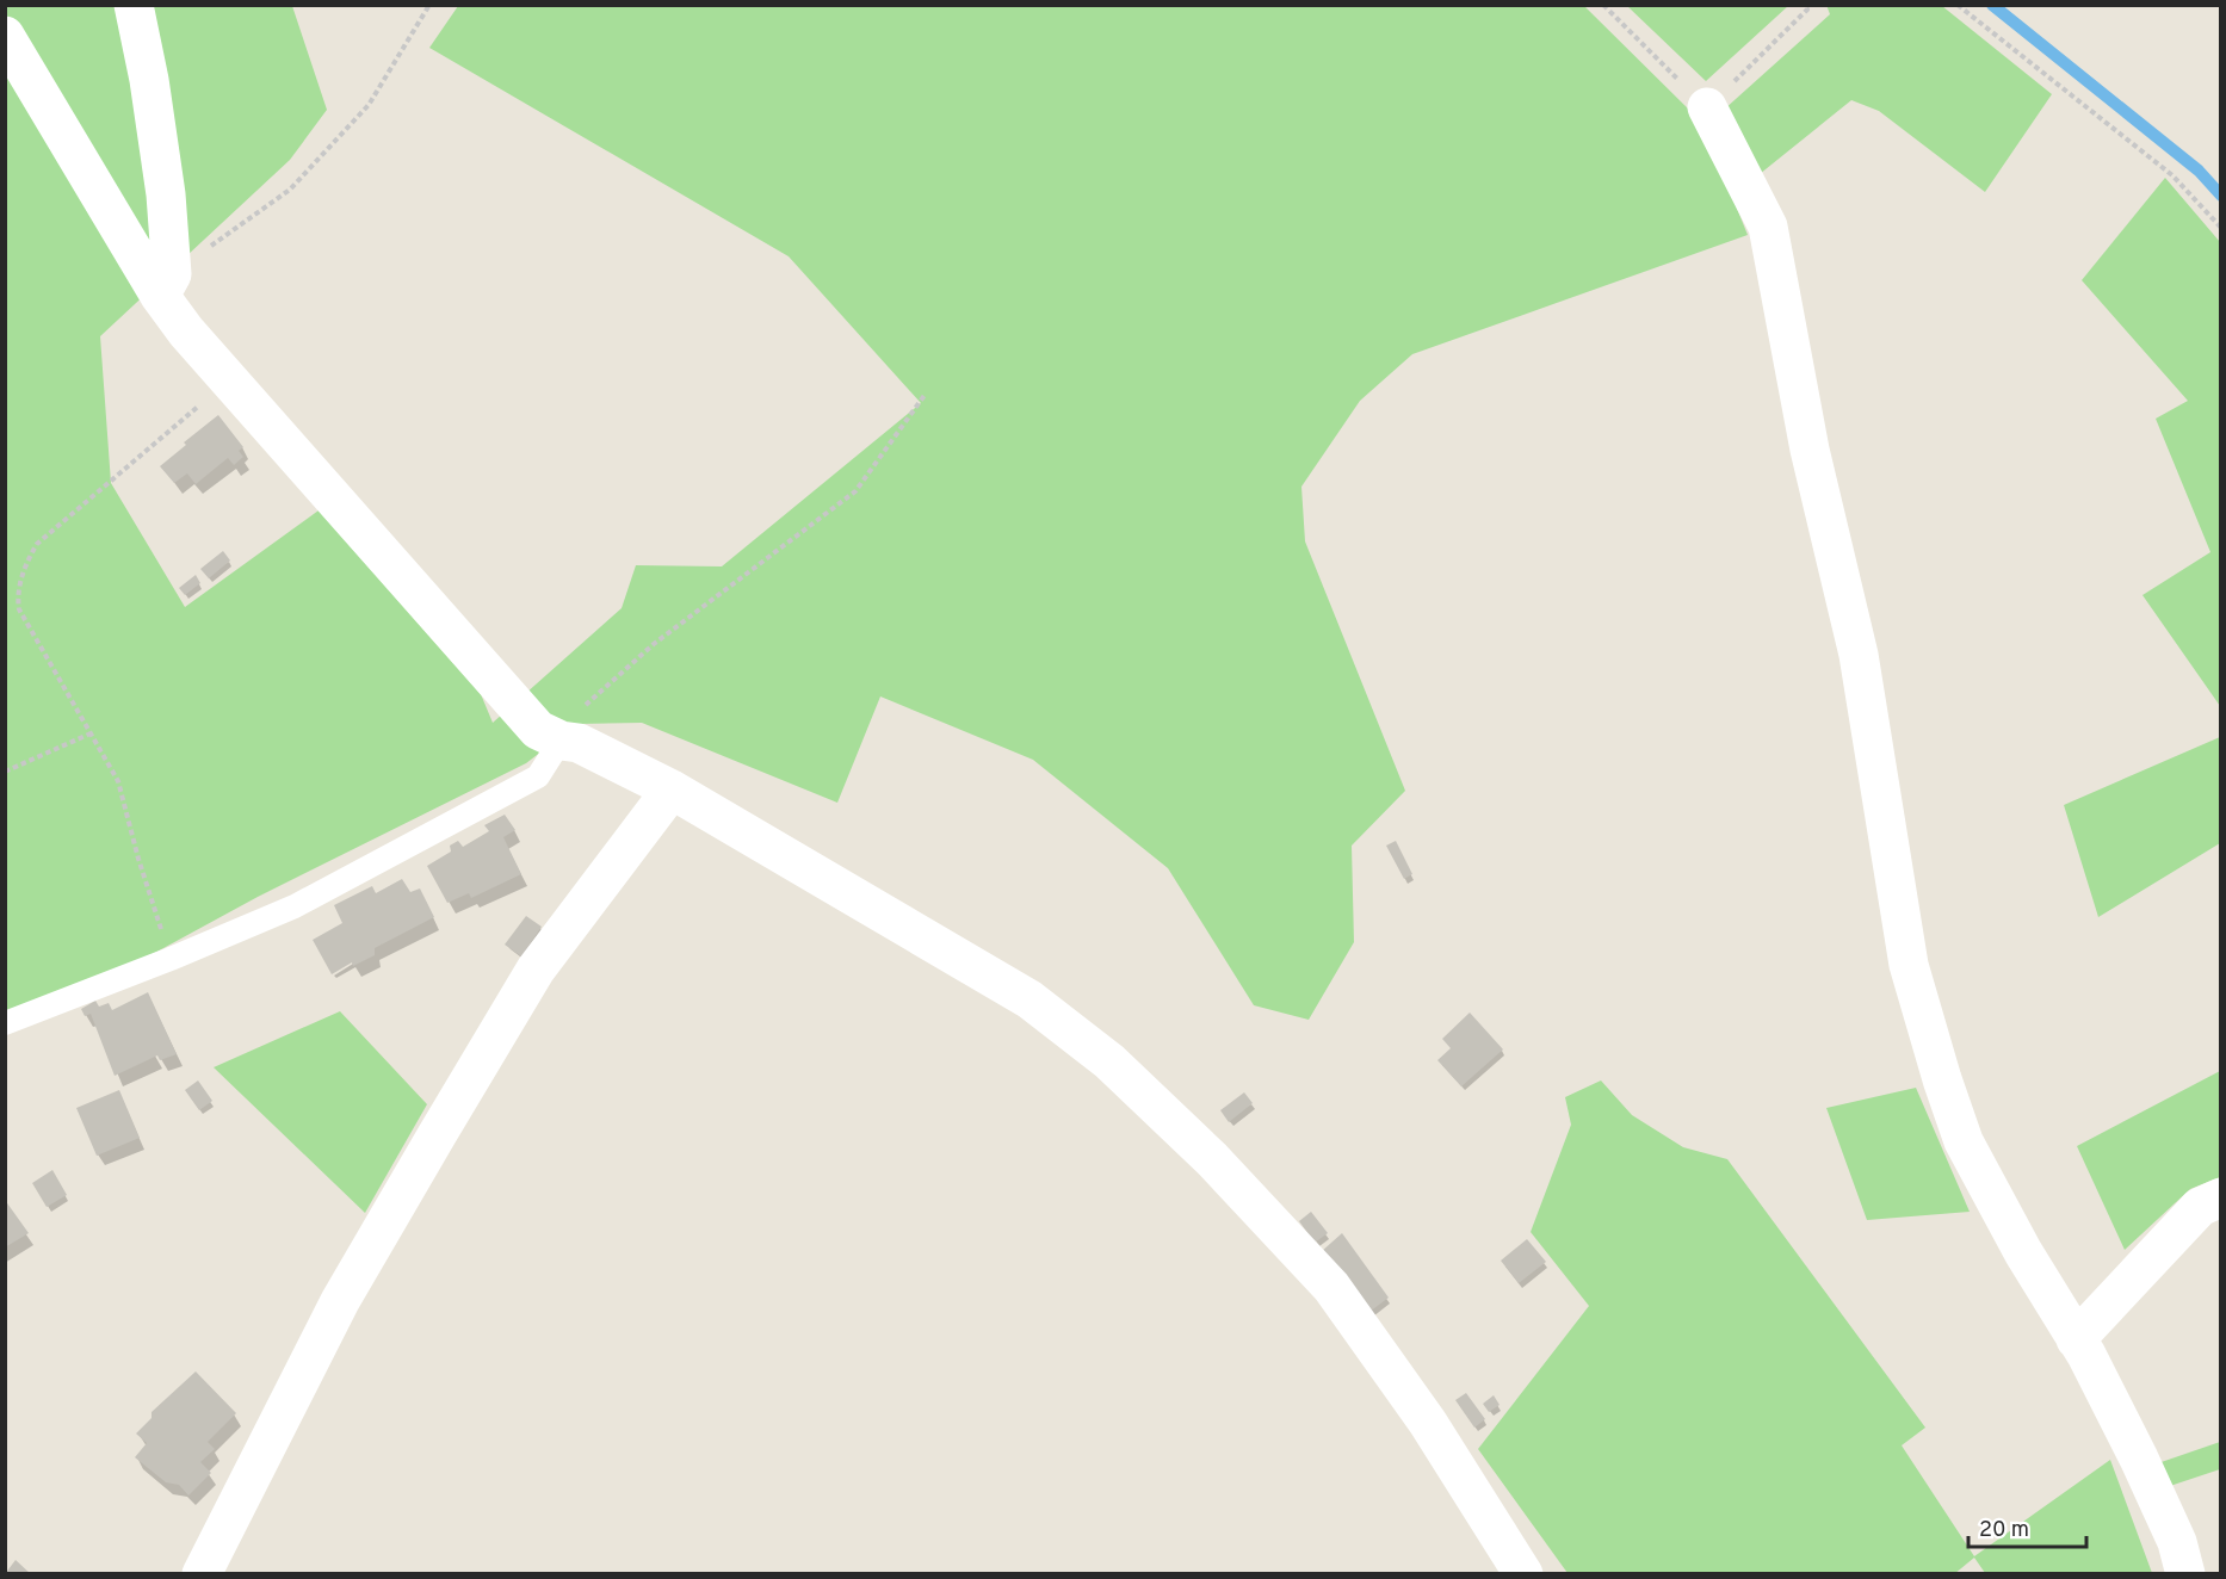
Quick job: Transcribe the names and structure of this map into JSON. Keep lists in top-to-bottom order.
{
  "scale_bar": "20 m"
}
